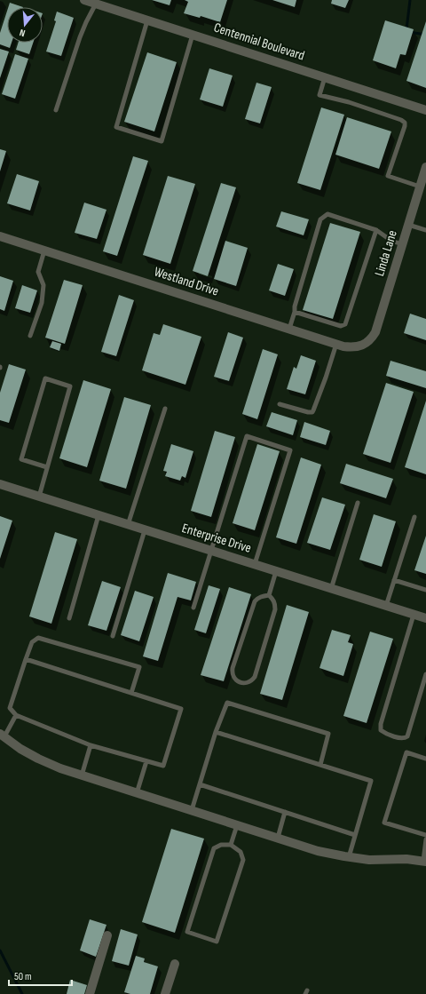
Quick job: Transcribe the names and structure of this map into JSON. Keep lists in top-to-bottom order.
{
  "streets": {
    "street": [
      "Centennial Boulevard",
      "Linda Lane",
      "Westland Drive",
      "Enterprise Drive"
    ]
  },
  "crossings": [
    ["Linda Lane", "Westland Drive"]
  ],
  "scale_bar": "50 m",
  "north": "bottom"
}
